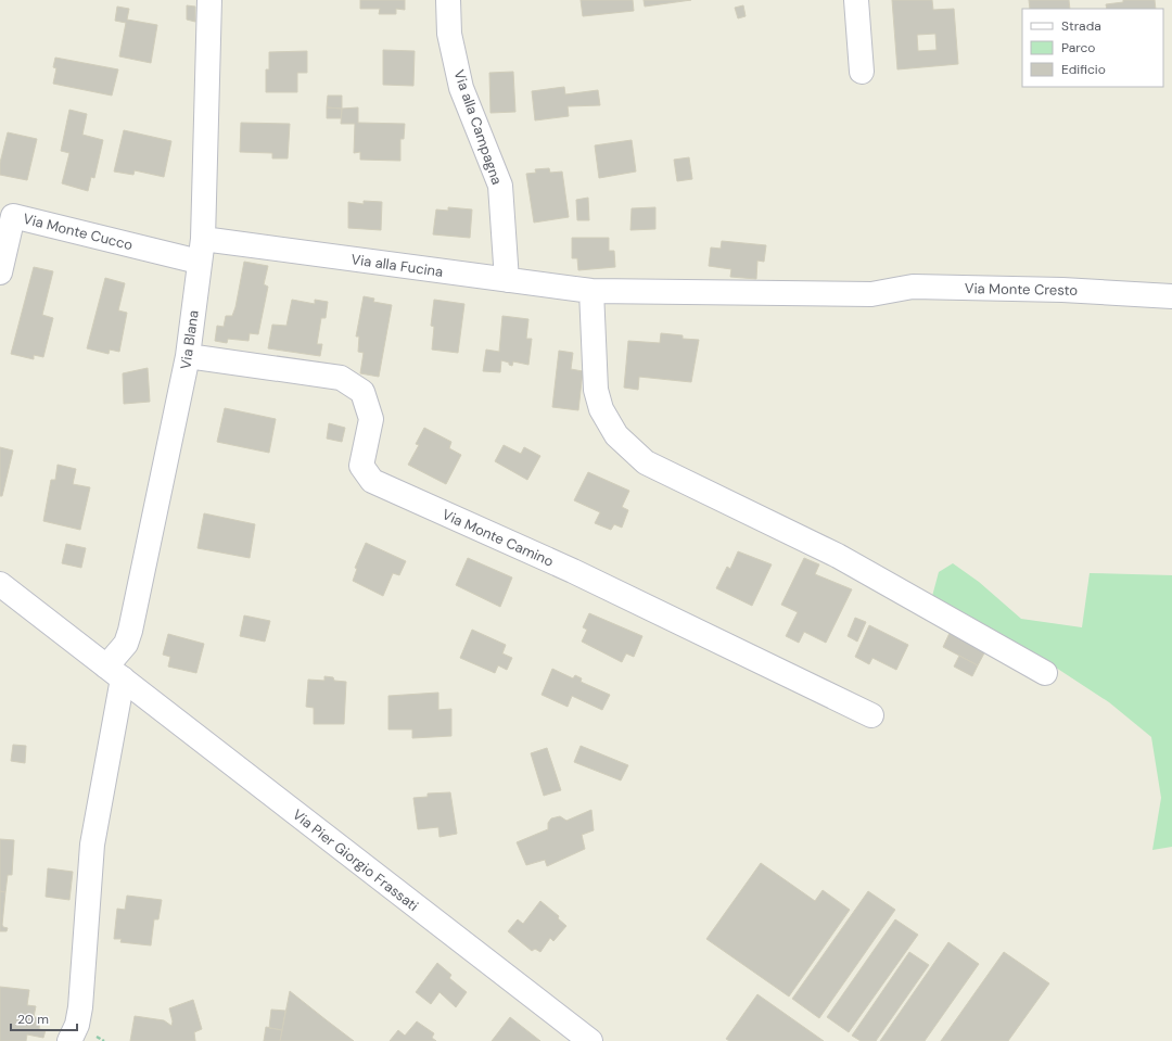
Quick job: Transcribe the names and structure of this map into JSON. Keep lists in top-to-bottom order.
{
  "streets": {
    "street": [
      "Via alla Campagna",
      "Via Monte Cucco",
      "Via alla Fucina",
      "Via Monte Cresto",
      "Via Blana",
      "Via Monte Camino",
      "Via Pier Giorgio Frassati"
    ]
  },
  "crossings": [
    ["Via alla Campagna", "Via alla Fucina"],
    ["Via Monte Cucco", "Via Blana"],
    ["Via alla Fucina", "Via Monte Cresto"],
    ["Via alla Fucina", "Via Blana"],
    ["Via Blana", "Via Monte Camino"],
    ["Via Blana", "Via Pier Giorgio Frassati"]
  ],
  "legend": ["Strada", "Parco", "Edificio"],
  "scale_bar": "20 m"
}
